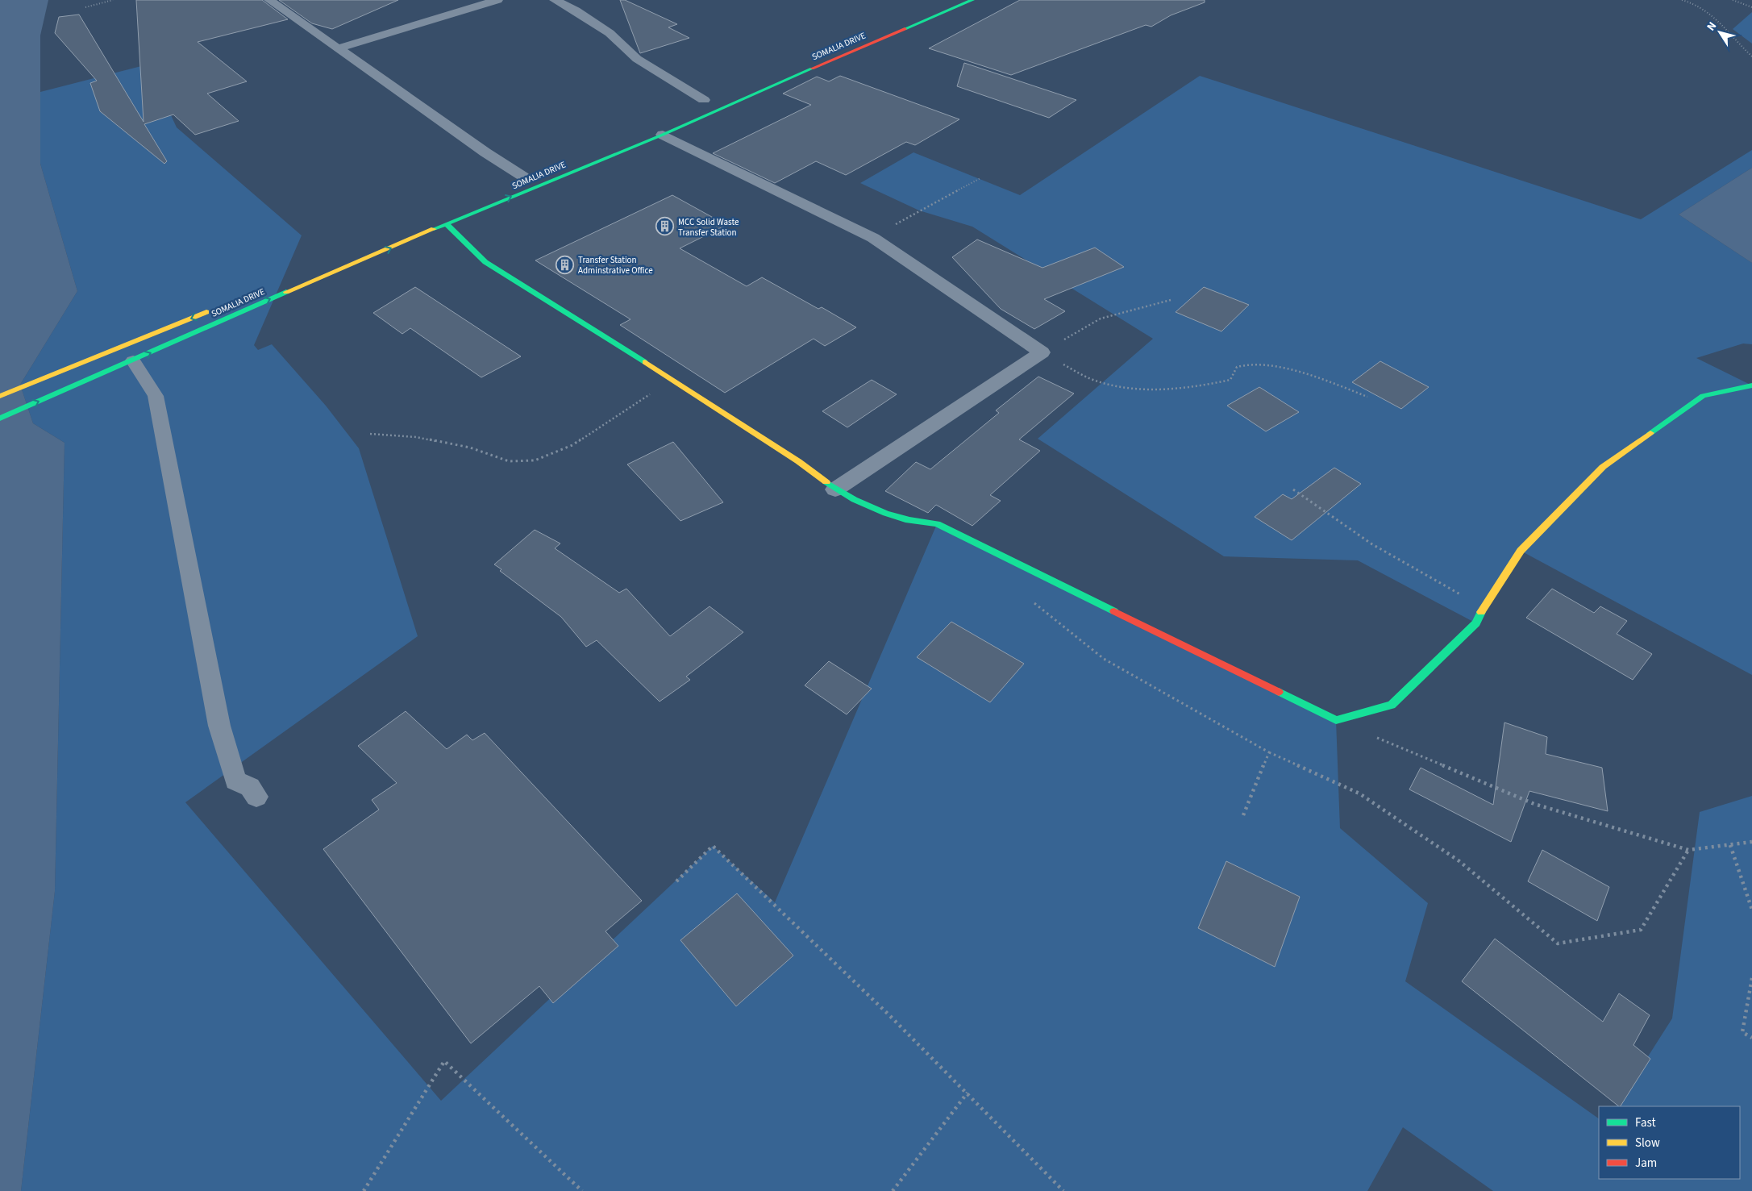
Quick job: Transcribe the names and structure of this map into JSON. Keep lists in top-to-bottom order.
{
  "streets": {
    "street": ["SOMALIA DRIVE"]
  },
  "places": {
    "building": ["MCC Solid Waste Transfer Station", "Transfer Station Adminstrative Office"]
  },
  "legend": ["Fast", "Slow", "Jam"],
  "north": "top left"
}
